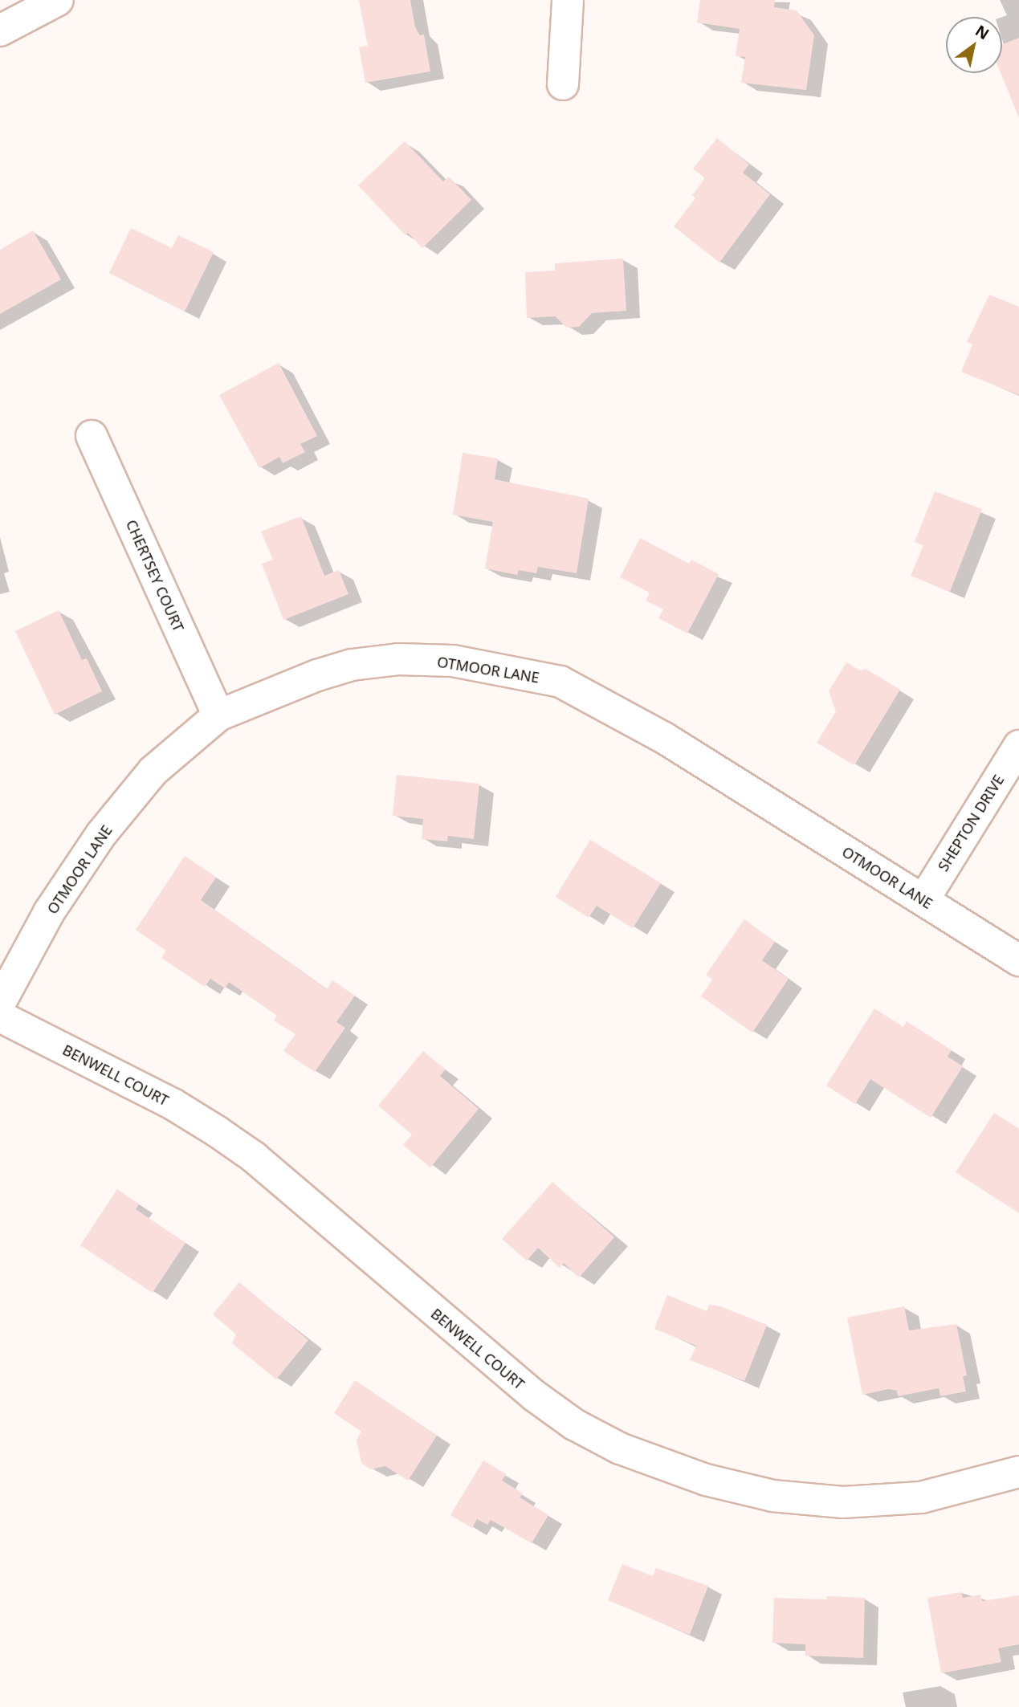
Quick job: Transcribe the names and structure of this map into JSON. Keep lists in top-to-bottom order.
{
  "streets": {
    "street": [
      "CHERTSEY COURT",
      "OTMOOR LANE",
      "SHEPTON DRIVE",
      "BENWELL COURT"
    ]
  },
  "crossings": [
    ["CHERTSEY COURT", "OTMOOR LANE"],
    ["OTMOOR LANE", "SHEPTON DRIVE"]
  ],
  "north": "top right"
}
